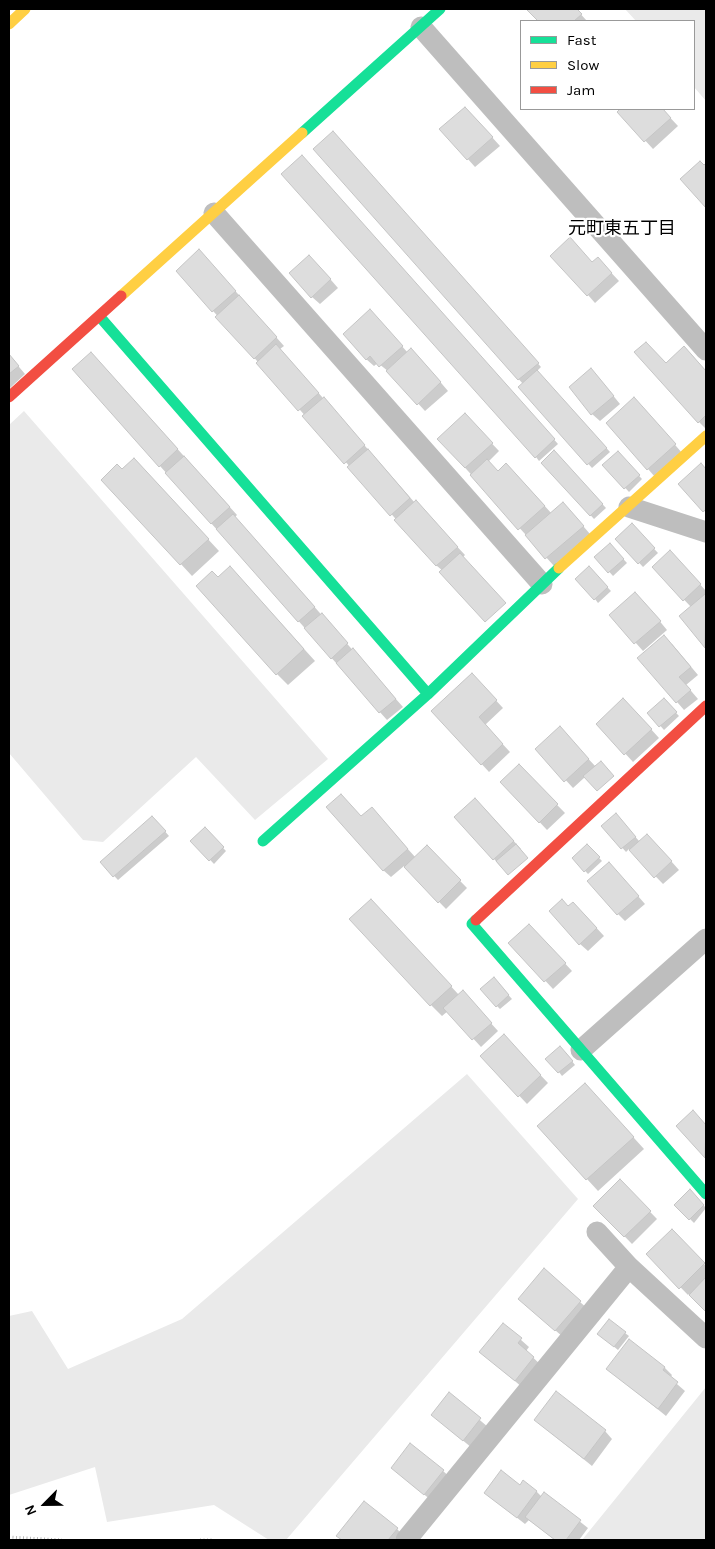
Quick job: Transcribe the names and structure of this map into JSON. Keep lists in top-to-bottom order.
{
  "districts": ["元町東五丁目"],
  "legend": ["Fast", "Slow", "Jam"],
  "north": "bottom left"
}
